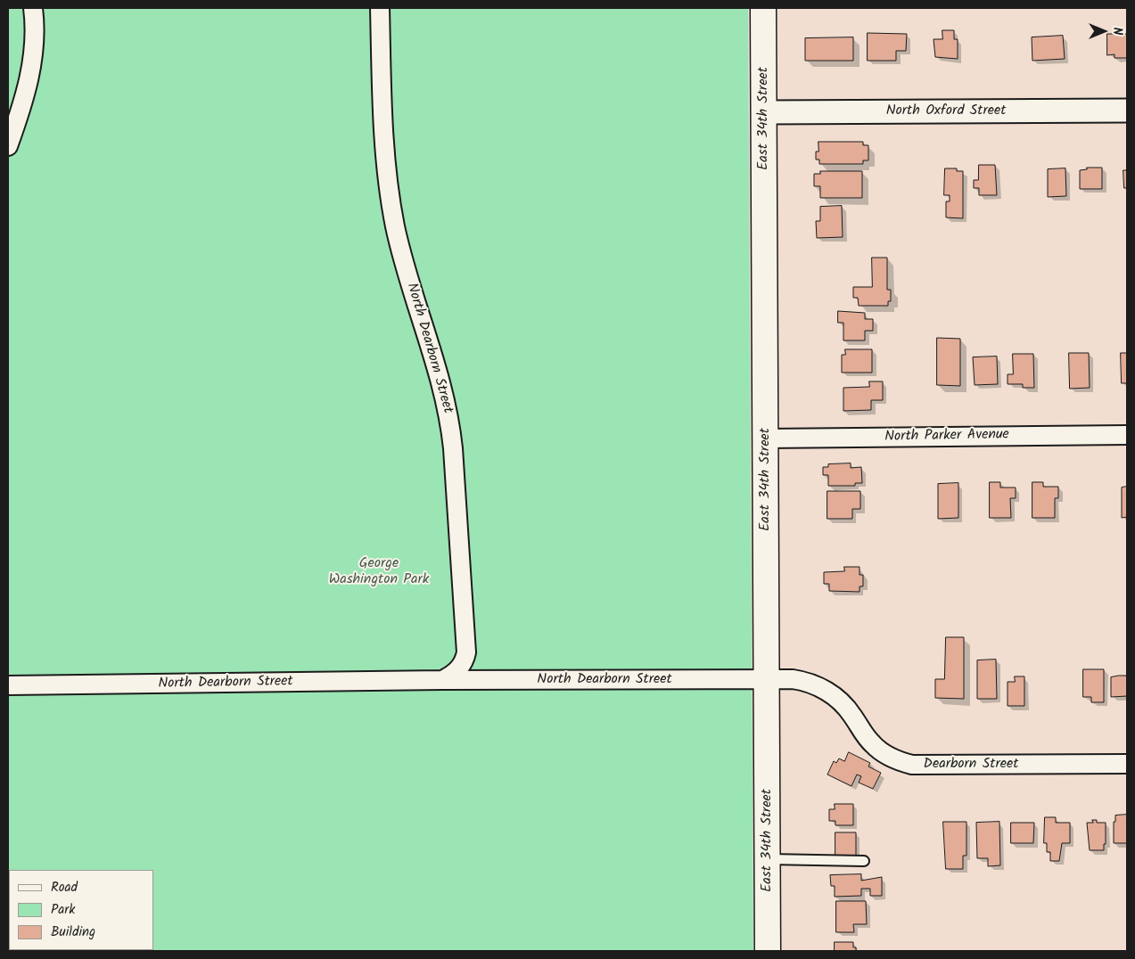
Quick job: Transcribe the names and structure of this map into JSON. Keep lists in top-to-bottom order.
{
  "streets": {
    "main road": ["East 34th Street"],
    "street": [
      "North Oxford Street",
      "North Dearborn Street",
      "North Parker Avenue",
      "Dearborn Street"
    ]
  },
  "crossings": [
    ["North Oxford Street", "East 34th Street"],
    ["East 34th Street", "North Dearborn Street"],
    ["East 34th Street", "North Parker Avenue"],
    ["East 34th Street", "Dearborn Street"],
    ["North Dearborn Street", "Dearborn Street"]
  ],
  "parks": ["George Washington Park"],
  "legend": ["Road", "Park", "Building"],
  "north": "right"
}
